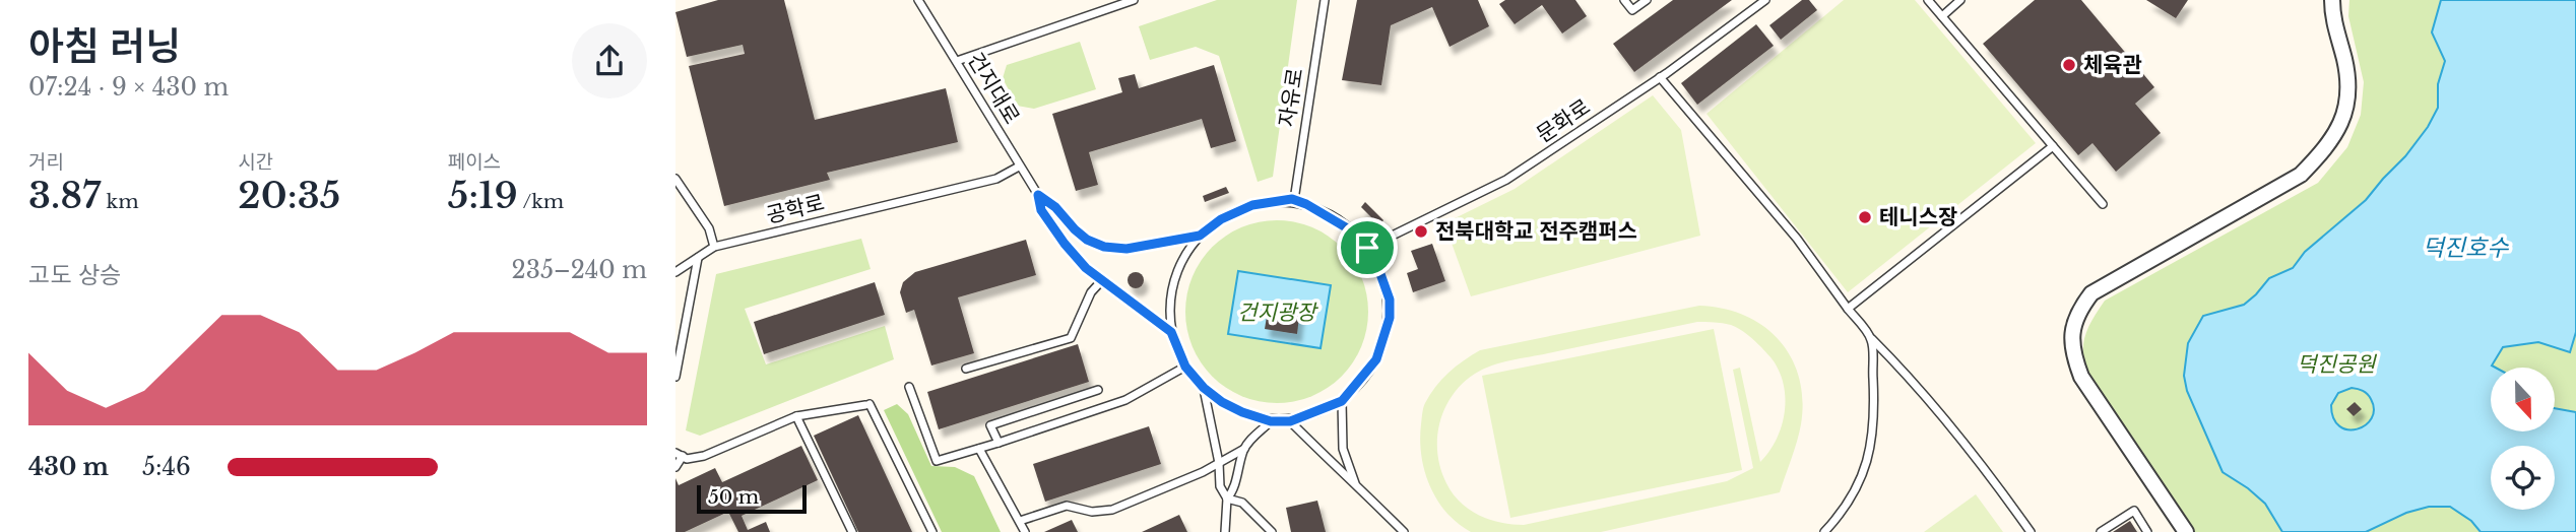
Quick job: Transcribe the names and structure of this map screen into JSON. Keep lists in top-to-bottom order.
{
  "streets": {
    "lane": [
      "건지대로",
      "자유로",
      "문화로",
      "공학로"
    ]
  },
  "crossings": [
    ["건지대로", "자유로"],
    ["건지대로", "문화로"],
    ["건지대로", "공학로"],
    ["자유로", "문화로"]
  ],
  "water": ["덕진호수"],
  "parks": ["건지광장", "덕진공원"],
  "places": ["체육관", "테니스장", "전북대학교 전주캠퍼스"],
  "scale_bar": "50 m",
  "north": "bottom",
  "page": {
    "heading": ["아침 러닝", "07:24 · 9 × 430 m"],
    "stats": [
      ["거리", "3.87 km"],
      ["시간", "20:35"],
      ["페이스", "5:19 /km"]
    ],
    "chart": ["고도 상승", "235–240 m"],
    "list": [
      {
        "name": "430 m",
        "note": "5:46"
      }
    ],
    "scale": "50 m"
  }
}
